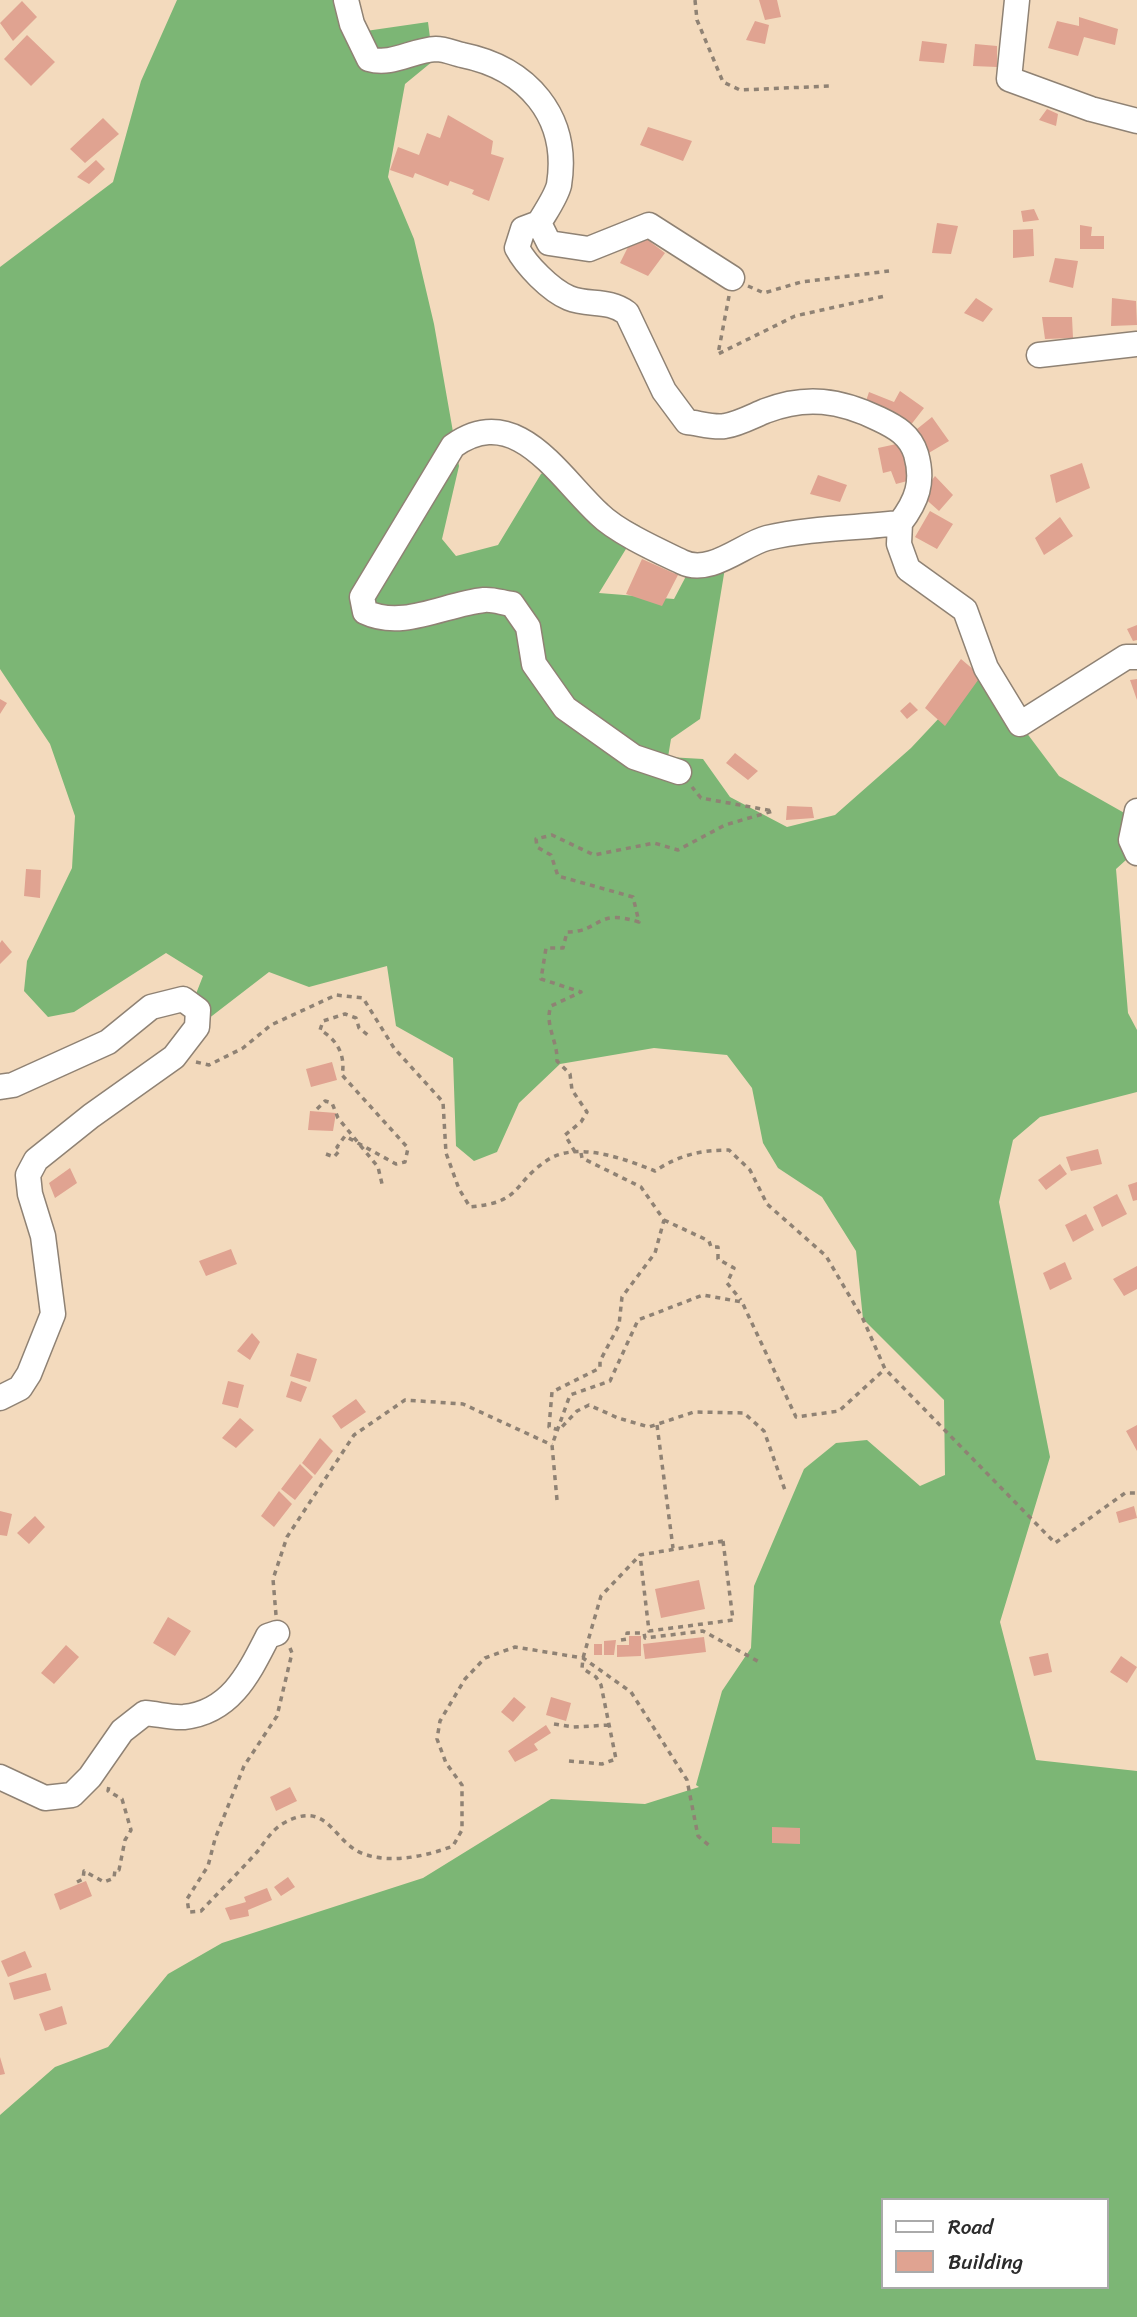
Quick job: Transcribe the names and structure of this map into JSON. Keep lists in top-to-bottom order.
{
  "legend": ["Road", "Building"]
}
